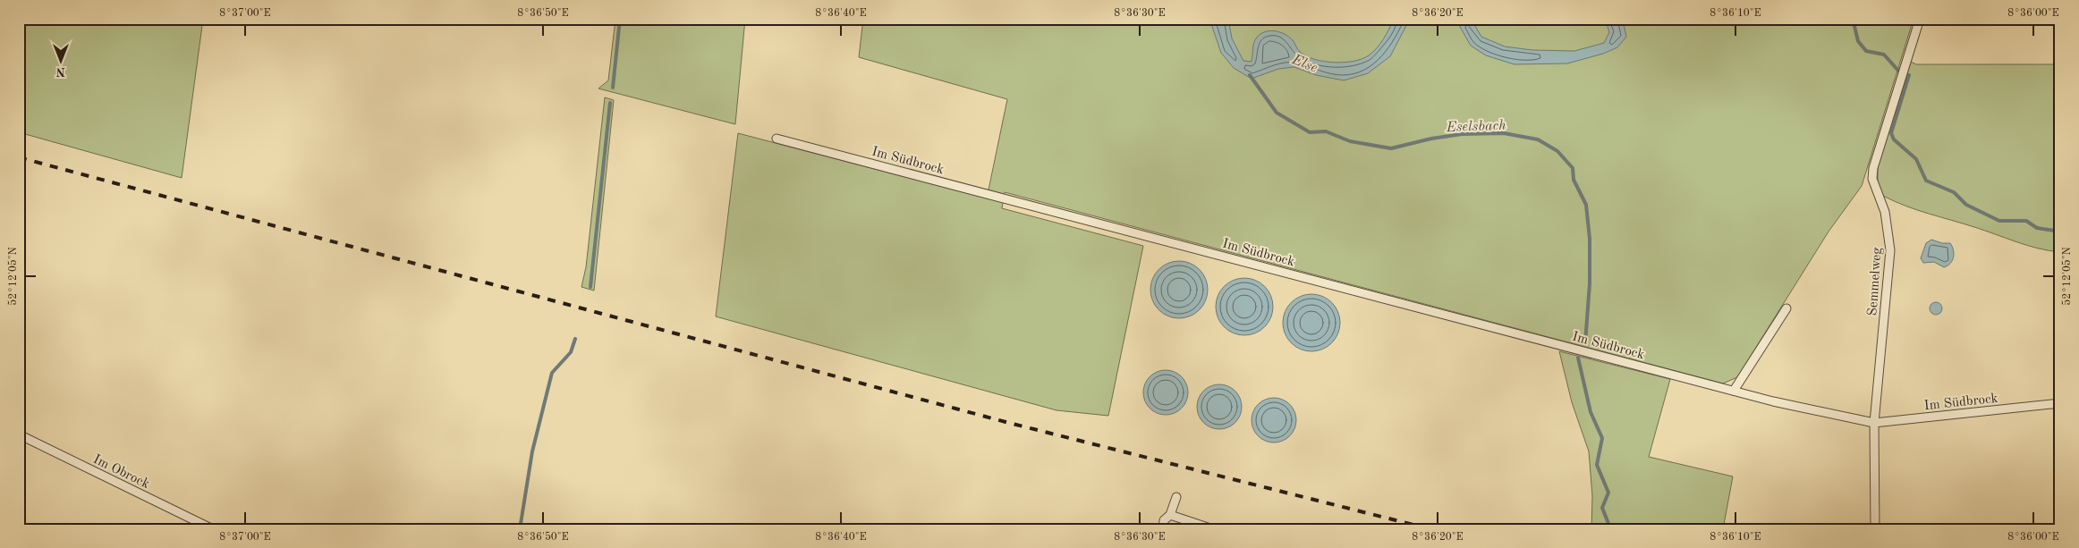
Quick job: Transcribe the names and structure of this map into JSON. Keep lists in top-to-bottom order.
{
  "streets": {
    "street": ["Im Südbrock", "Semmelweg", "Im Obrock"]
  },
  "crossings": [
    ["Im Südbrock", "Semmelweg"]
  ],
  "water": ["Else", "Eselsbach"],
  "north": "bottom",
  "coordinates": [
    "8°37'00\"E",
    "8°36'50\"E",
    "8°36'40\"E",
    "8°36'30\"E",
    "8°36'20\"E",
    "8°36'10\"E",
    "8°36'00\"E",
    "52°12'05\"N"
  ]
}
